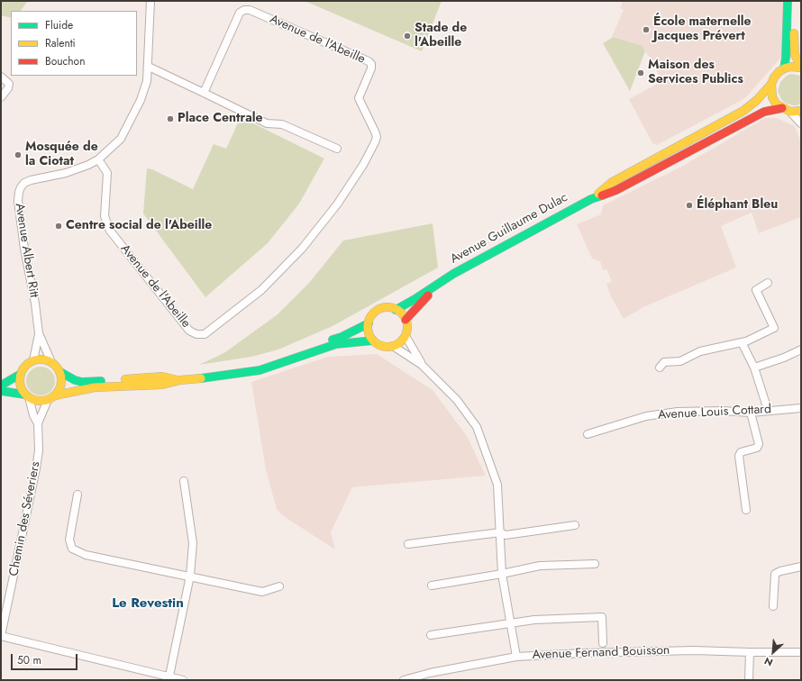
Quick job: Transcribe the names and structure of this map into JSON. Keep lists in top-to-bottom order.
{
  "streets": {
    "main road": ["Avenue Guillaume Dulac"],
    "street": [
      "Avenue de l'Abeille",
      "Avenue Albert Ritt",
      "Avenue Louis Cottard",
      "Chemin des Séveriers",
      "Avenue Fernand Bouisson"
    ]
  },
  "crossings": [
    ["Avenue de l'Abeille", "Avenue Albert Ritt"],
    ["Avenue Albert Ritt", "Chemin des Séveriers"]
  ],
  "districts": ["Le Revestin"],
  "places": [
    "École maternelle Jacques Prévert",
    "Stade de l'Abeille",
    "Maison des Services Publics",
    "Place Centrale",
    "Mosquée de la Ciotat",
    "Éléphant Bleu",
    "Centre social de l'Abeille"
  ],
  "legend": ["Fluide", "Ralenti", "Bouchon"],
  "scale_bar": "50 m",
  "north": "bottom left"
}
